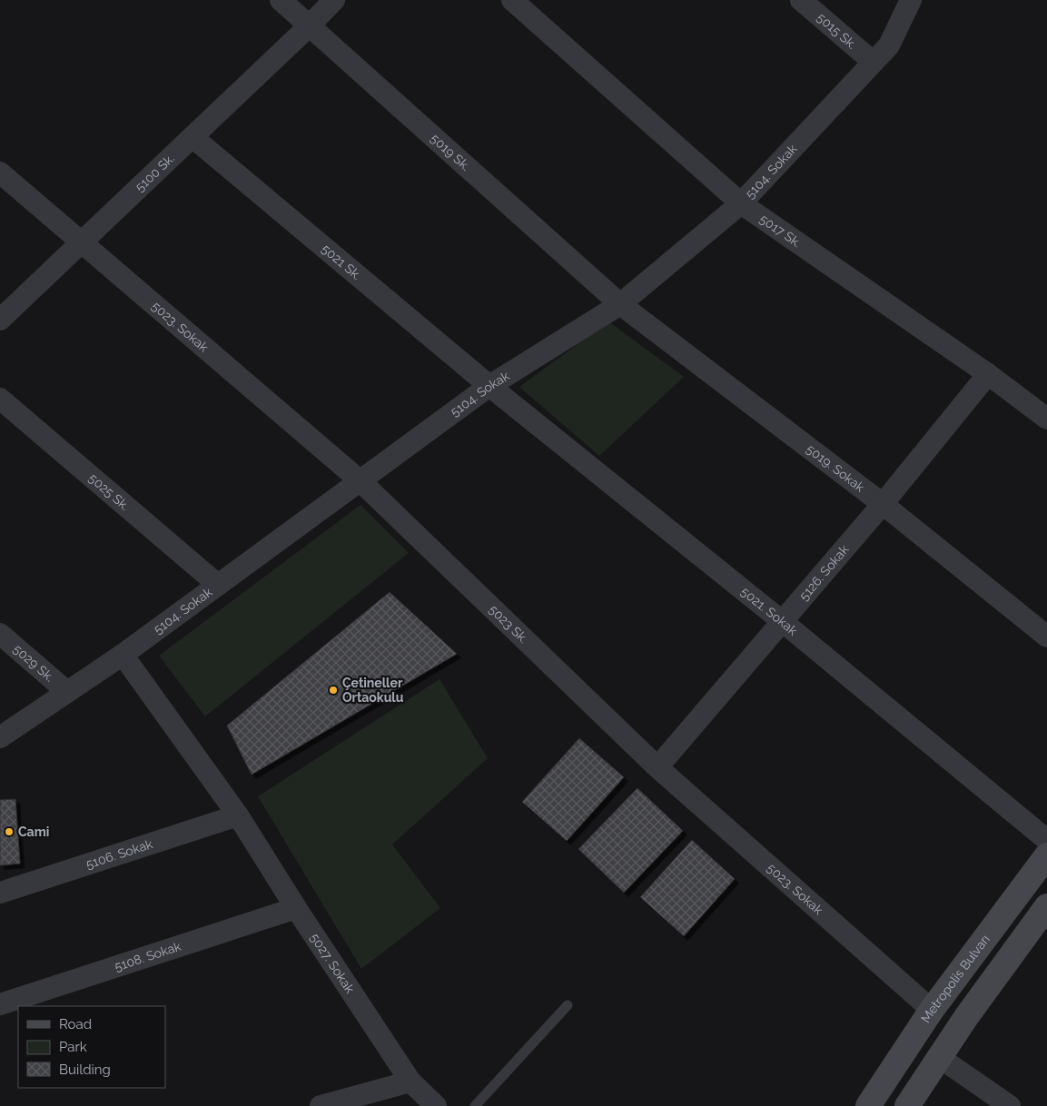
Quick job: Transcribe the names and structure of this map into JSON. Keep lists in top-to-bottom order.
{
  "streets": {
    "main road": ["Metropolis Bulvarı"],
    "street": [
      "5015 Sk.",
      "5019 Sk.",
      "5104. Sokak",
      "5100 Sk.",
      "5017 Sk.",
      "5021 Sk.",
      "5023. Sokak",
      "5019. Sokak",
      "5025 Sk.",
      "5126. Sokak",
      "5021. Sokak",
      "5023 Sk.",
      "5029 Sk.",
      "5106. Sokak",
      "5108. Sokak",
      "5027. Sokak"
    ]
  },
  "crossings": [
    ["5015 Sk.", "5104. Sokak"],
    ["5019 Sk.", "5104. Sokak"],
    ["5019 Sk.", "5100 Sk."],
    ["5019 Sk.", "5019. Sokak"],
    ["5104. Sokak", "5017 Sk."],
    ["5104. Sokak", "5021 Sk."],
    ["5104. Sokak", "5023. Sokak"],
    ["5104. Sokak", "5019. Sokak"],
    ["5104. Sokak", "5025 Sk."],
    ["5104. Sokak", "5021. Sokak"],
    ["5104. Sokak", "5023 Sk."],
    ["5104. Sokak", "5029 Sk."],
    ["5104. Sokak", "5027. Sokak"],
    ["5100 Sk.", "5021 Sk."],
    ["5100 Sk.", "5023. Sokak"],
    ["5017 Sk.", "5126. Sokak"],
    ["5021 Sk.", "5021. Sokak"],
    ["5023. Sokak", "5126. Sokak"],
    ["5023. Sokak", "5023 Sk."],
    ["5023. Sokak", "Metropolis Bulvarı"],
    ["5019. Sokak", "5126. Sokak"],
    ["5126. Sokak", "5021. Sokak"],
    ["5126. Sokak", "5023 Sk."],
    ["5106. Sokak", "5027. Sokak"],
    ["5108. Sokak", "5027. Sokak"]
  ],
  "places": ["Çetineller Ortaokulu", "Cami"],
  "legend": ["Road", "Park", "Building"]
}
